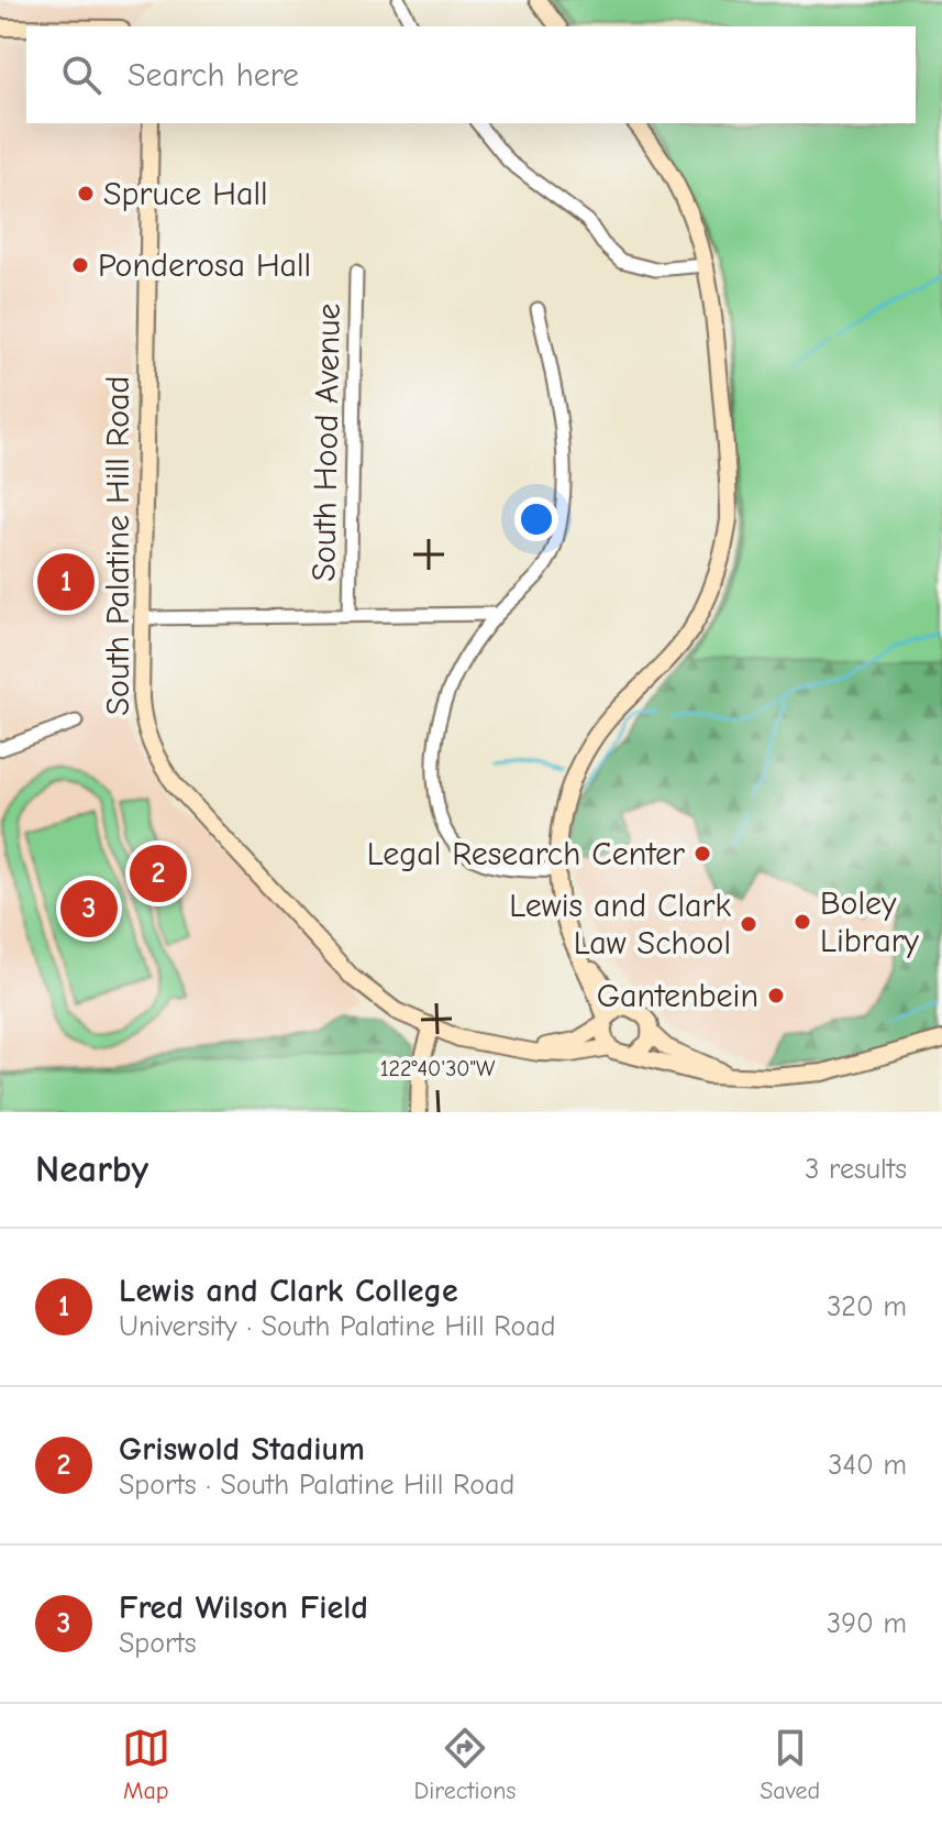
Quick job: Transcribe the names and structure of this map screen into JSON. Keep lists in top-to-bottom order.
{
  "streets": {
    "main road": ["South Palatine Hill Road"],
    "street": ["South Hood Avenue"]
  },
  "places": [
    "Spruce Hall",
    "Ponderosa Hall",
    "Legal Research Center",
    "Boley Library",
    "Lewis and Clark Law School",
    "Gantenbein"
  ],
  "page": {
    "search": "Search here",
    "pins": ["1", "2", "3"],
    "heading": ["Nearby", "3 results"],
    "list": [
      {
        "mark": "1",
        "name": "Lewis and Clark College",
        "note": "University · South Palatine Hill Road",
        "value": "320 m"
      },
      {
        "mark": "2",
        "name": "Griswold Stadium",
        "note": "Sports · South Palatine Hill Road",
        "value": "340 m"
      },
      {
        "mark": "3",
        "name": "Fred Wilson Field",
        "note": "Sports",
        "value": "390 m"
      }
    ],
    "nav": ["Map", "Directions", "Saved"]
  },
  "coordinates": ["122°40'30\"W"]
}
